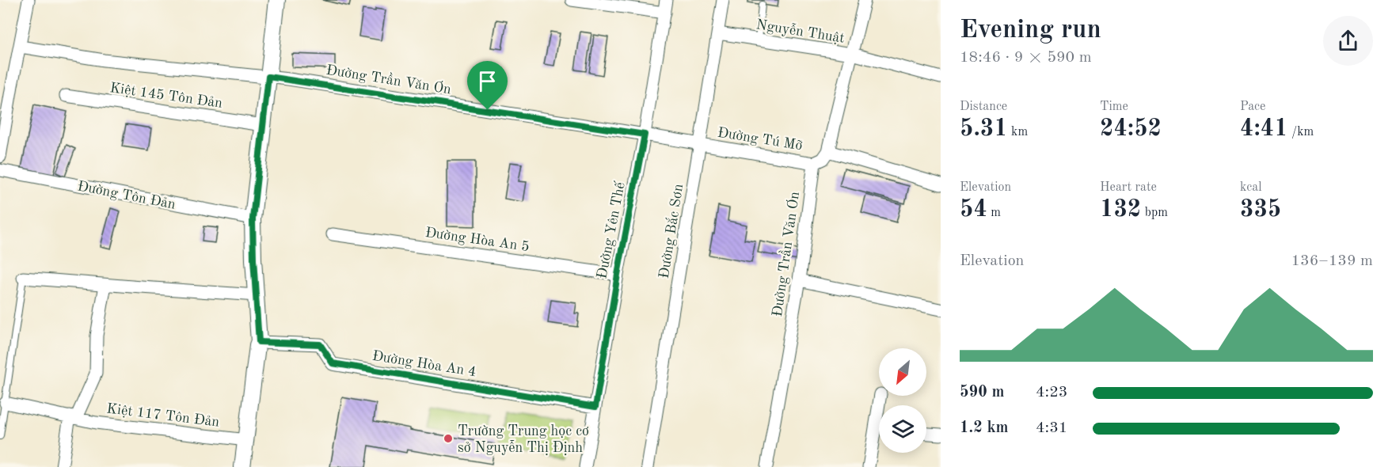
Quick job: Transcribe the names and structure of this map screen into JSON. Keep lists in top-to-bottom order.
{
  "streets": {
    "street": [
      "Nguyễn Thuật",
      "Đường Trần Văn Ơn",
      "Kiệt 145 Tôn Đản",
      "Đường Tú Mỡ",
      "Đường Tôn Đản",
      "Đường Yên Thế",
      "Đường Bắc Sơn",
      "Đường Hòa An 5",
      "Đường Hòa An 4",
      "Kiệt 117 Tôn Đản"
    ]
  },
  "crossings": [
    ["Nguyễn Thuật", "Đường Bắc Sơn"],
    ["Đường Trần Văn Ơn", "Đường Tú Mỡ"],
    ["Đường Trần Văn Ơn", "Đường Yên Thế"],
    ["Đường Tú Mỡ", "Đường Bắc Sơn"],
    ["Đường Yên Thế", "Đường Hòa An 5"],
    ["Đường Yên Thế", "Đường Hòa An 4"]
  ],
  "places": ["Trường Trung học cơ sở Nguyễn Thị Định"],
  "north": "bottom left",
  "page": {
    "heading": ["Evening run", "18:46 · 9 × 590 m"],
    "stats": [
      ["Distance", "5.31 km"],
      ["Time", "24:52"],
      ["Pace", "4:41 /km"],
      ["Elevation", "54 m"],
      ["Heart rate", "132 bpm"],
      ["kcal", "335"]
    ],
    "chart": ["Elevation", "136–139 m"],
    "list": [
      {
        "name": "590 m",
        "note": "4:23"
      },
      {
        "name": "1.2 km",
        "note": "4:31"
      }
    ]
  }
}
